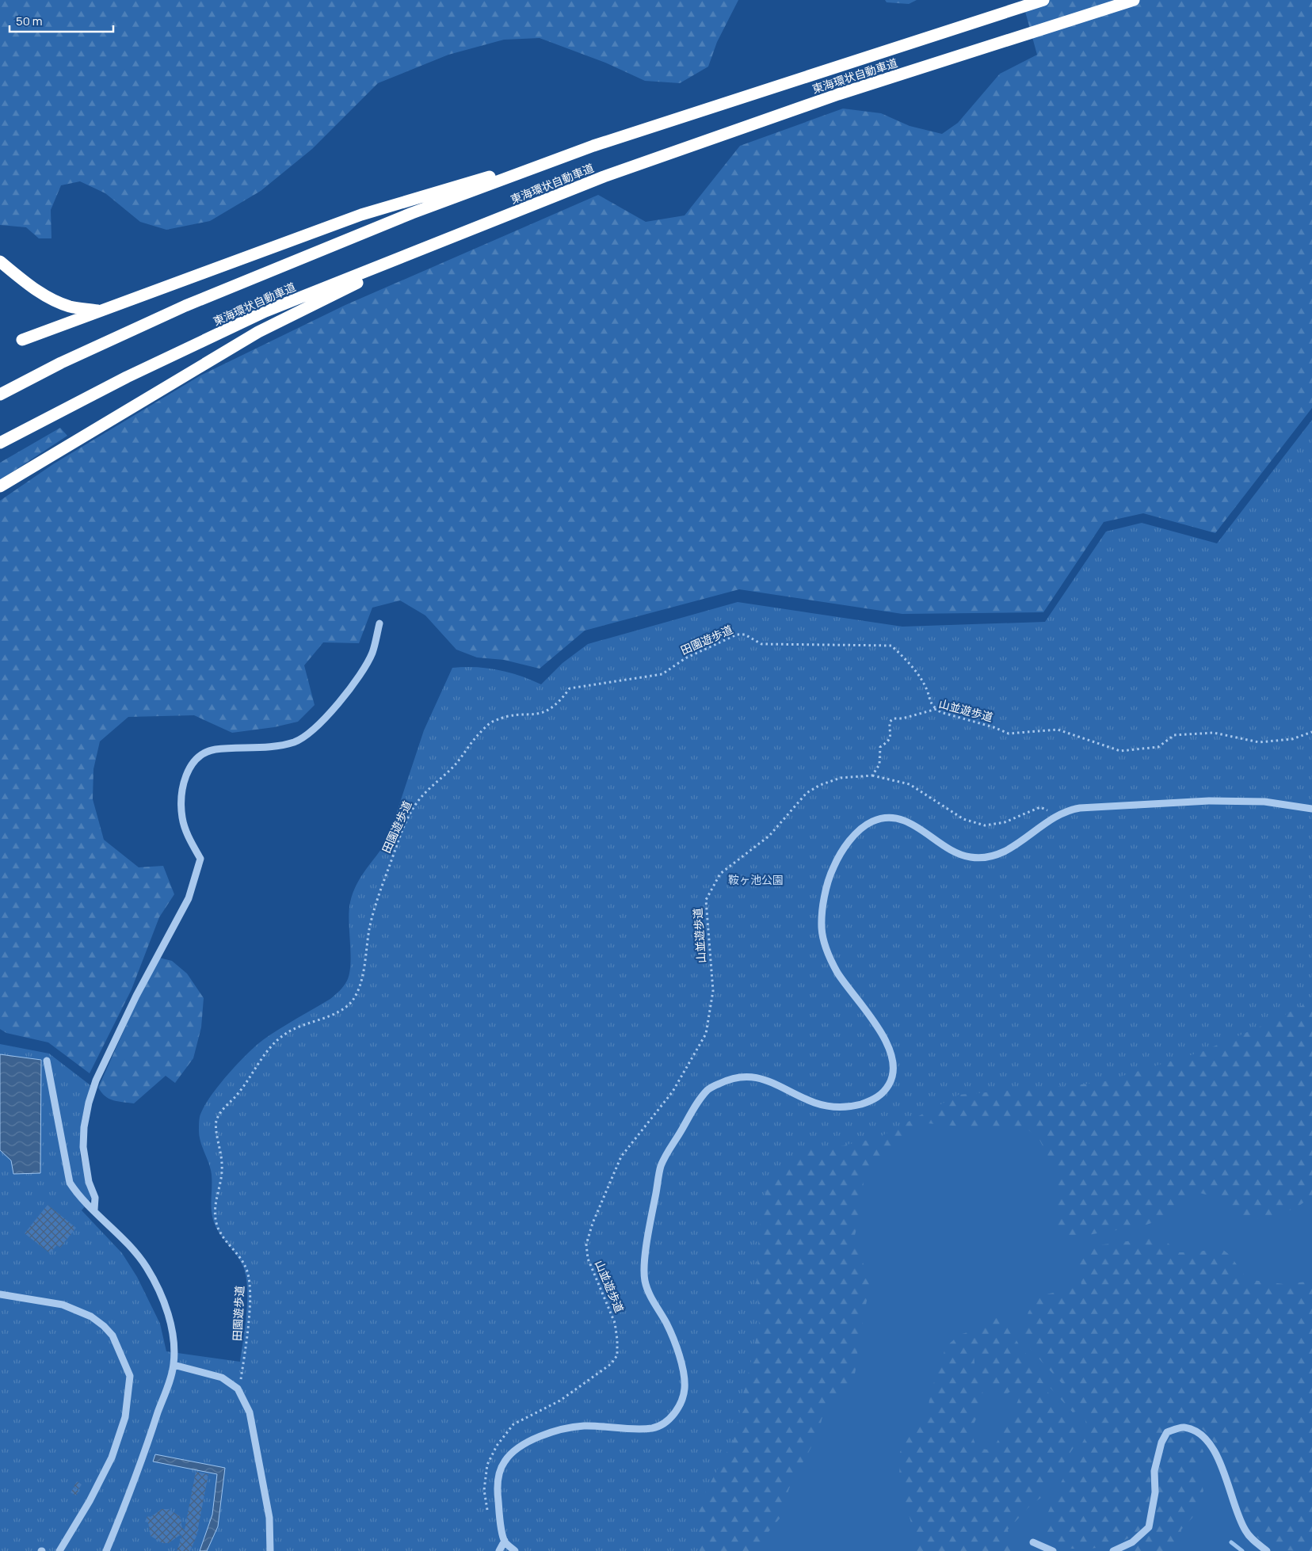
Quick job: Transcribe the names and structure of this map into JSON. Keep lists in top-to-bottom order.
{
  "streets": {
    "highway": ["東海環状自動車道"],
    "path": ["田園遊歩道", "山並遊歩道"]
  },
  "crossings": [
    ["田園遊歩道", "山並遊歩道"]
  ],
  "parks": ["鞍ヶ池公園"],
  "scale_bar": "50 m"
}
